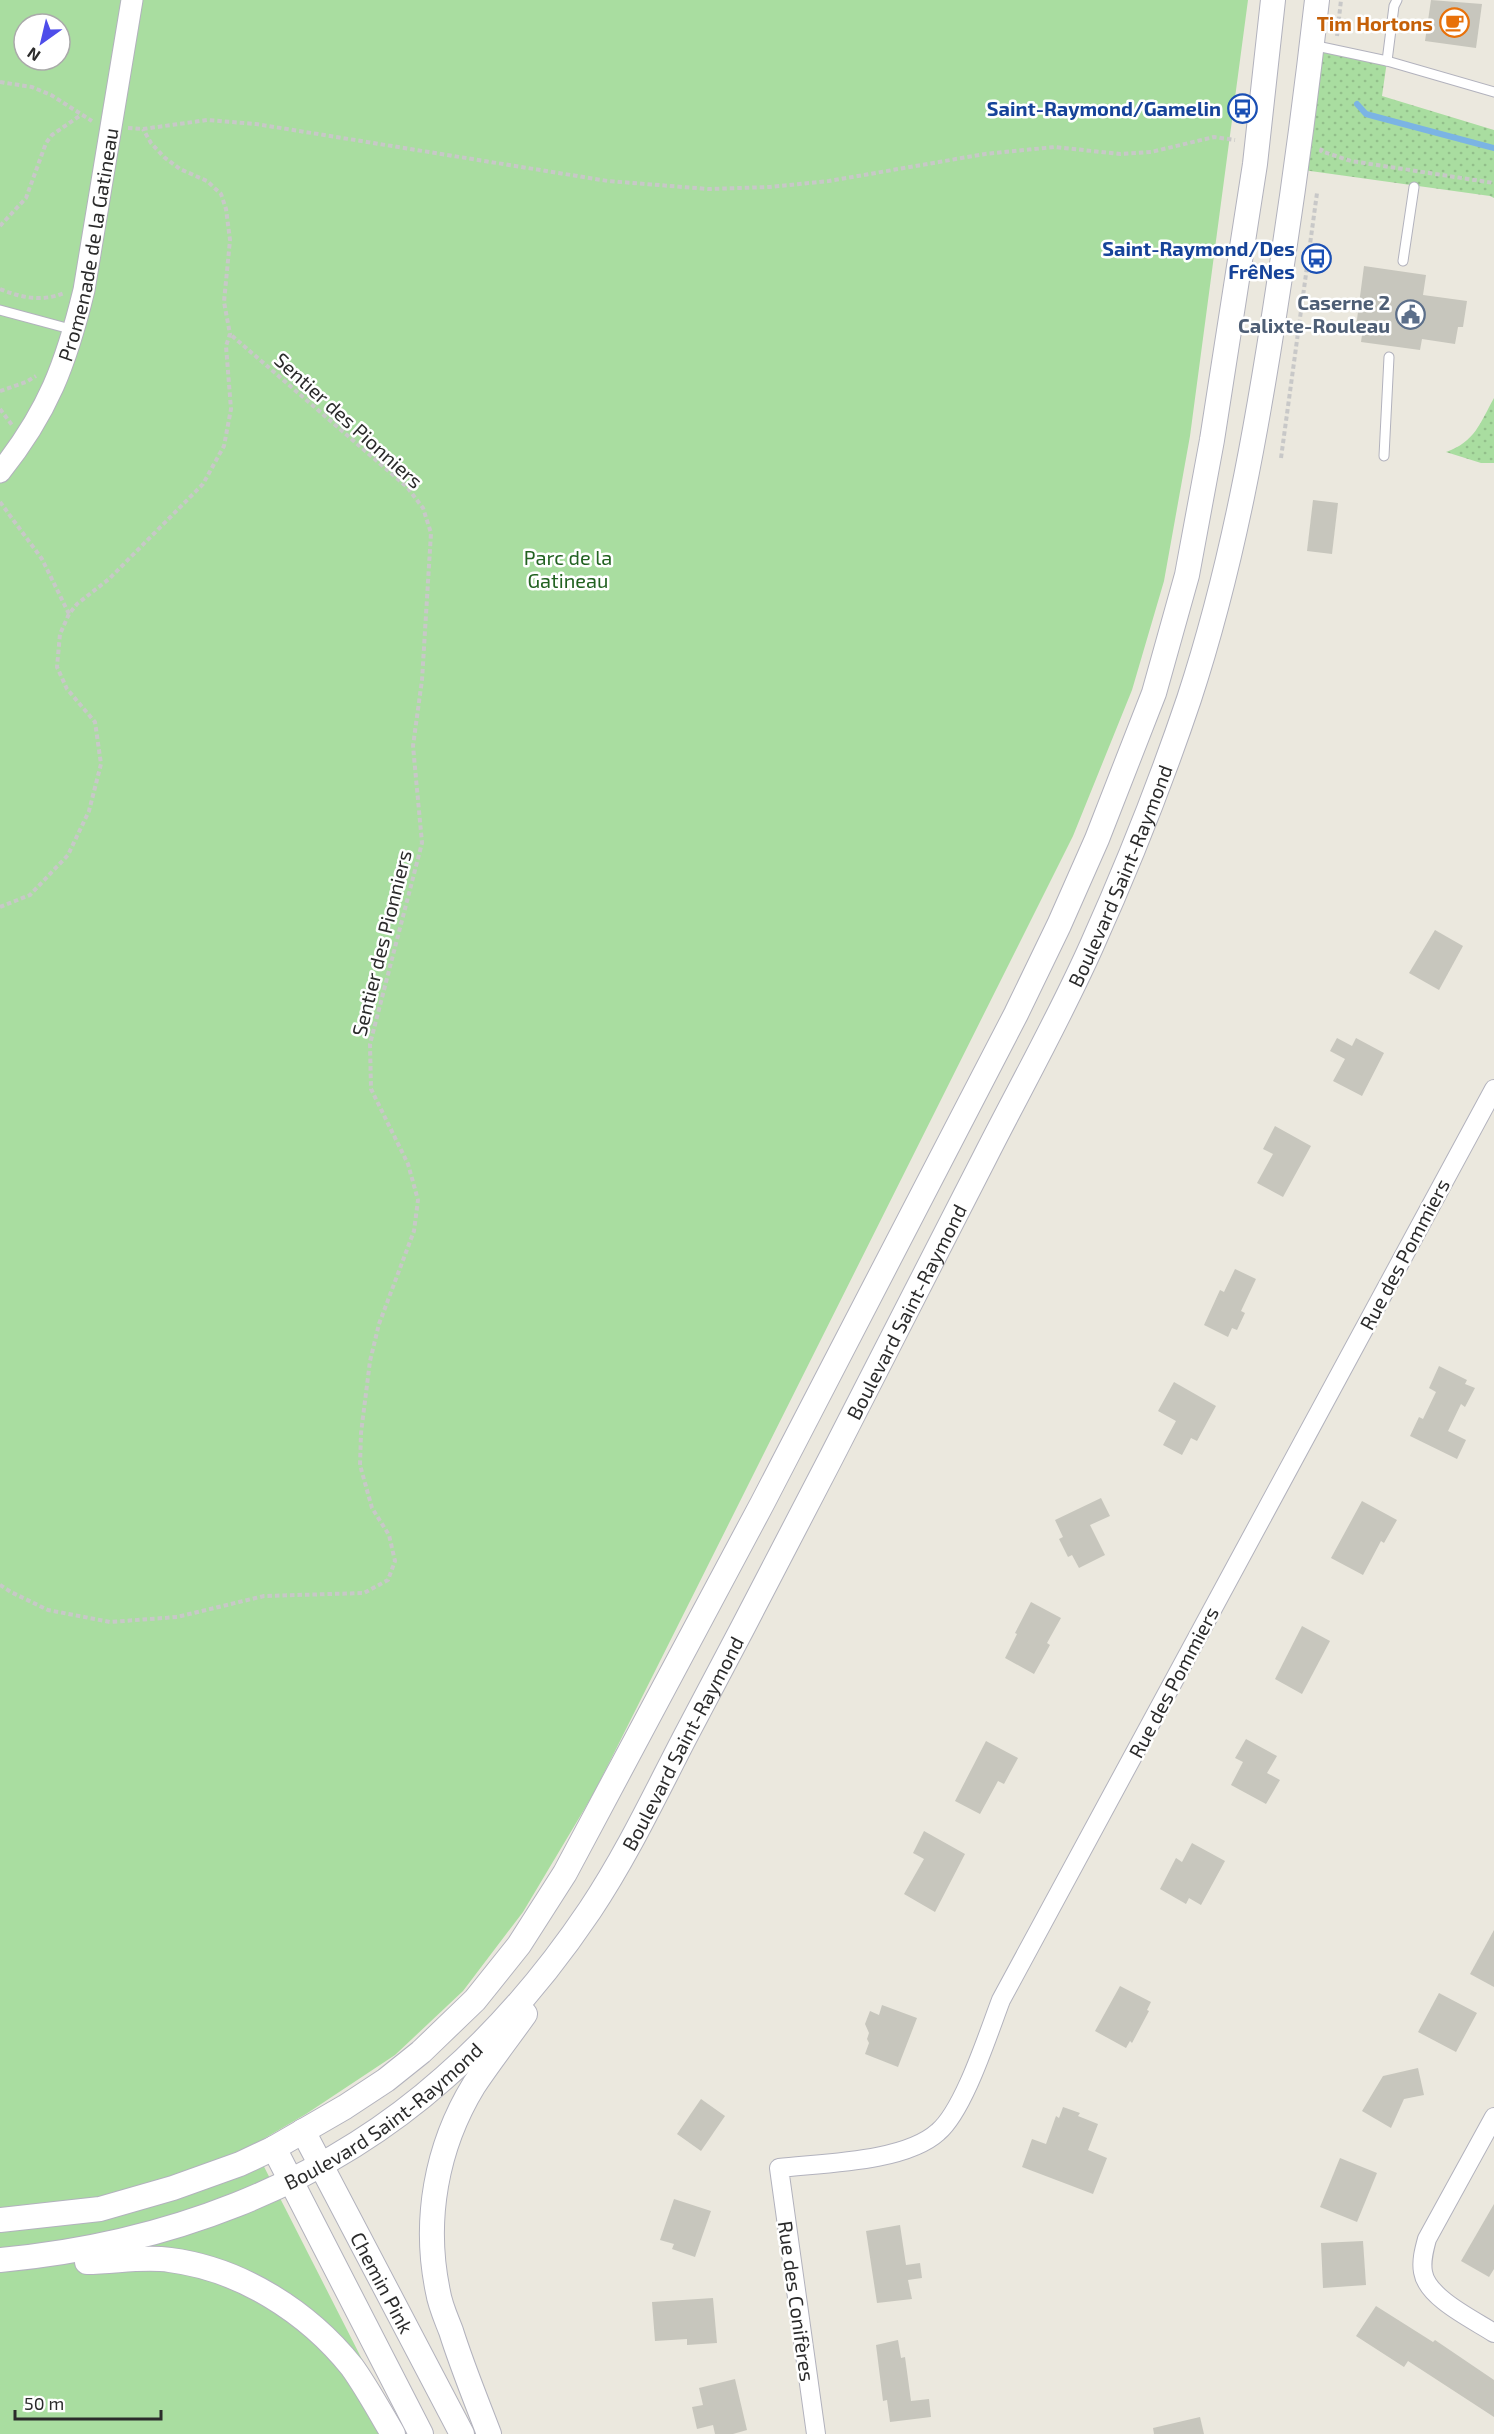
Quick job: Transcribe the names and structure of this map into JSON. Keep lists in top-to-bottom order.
{
  "streets": {
    "main road": ["Boulevard Saint-Raymond", "Chemin Pink"],
    "street": ["Promenade de la Gatineau", "Rue des Pommiers", "Rue des Conifères"],
    "path": ["Sentier des Pionniers"]
  },
  "crossings": [
    ["Boulevard Saint-Raymond", "Chemin Pink"],
    ["Rue des Pommiers", "Rue des Conifères"]
  ],
  "parks": ["Parc de la Gatineau"],
  "places": {
    "cafe": ["Tim Hortons"],
    "bus stop": ["Saint-Raymond/Gamelin", "Saint-Raymond/Des FrêNes"],
    "public building": ["Caserne 2 Calixte-Rouleau"]
  },
  "scale_bar": "50 m",
  "north": "bottom left"
}
